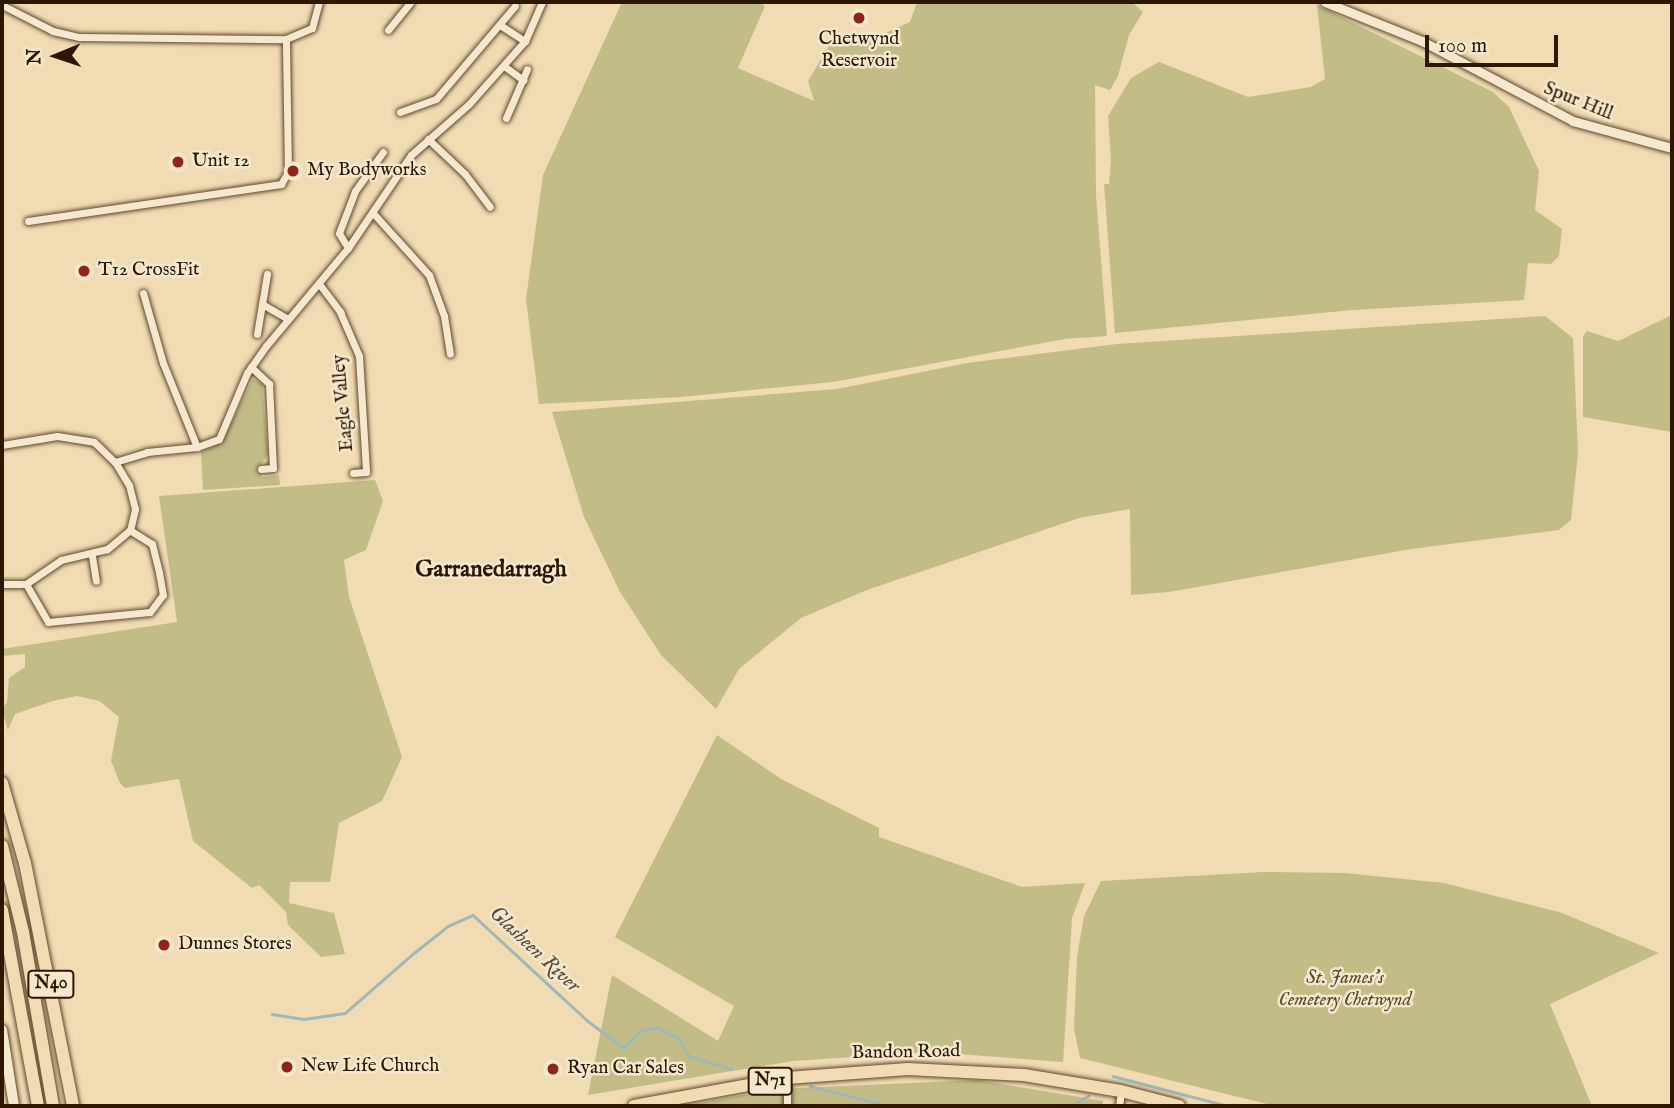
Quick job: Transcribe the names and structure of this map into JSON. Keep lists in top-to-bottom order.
{
  "streets": {
    "main road": ["N40", "Bandon Road", "N71"],
    "street": ["Spur Hill", "Eagle Valley"]
  },
  "districts": ["Garranedarragh"],
  "water": ["Glasheen River"],
  "parks": ["St. James's Cemetery Chetwynd"],
  "places": [
    "Chetwynd Reservoir",
    "Unit 12",
    "My Bodyworks",
    "T12 CrossFit",
    "Dunnes Stores",
    "New Life Church",
    "Ryan Car Sales"
  ],
  "scale_bar": "100 m",
  "north": "left"
}
